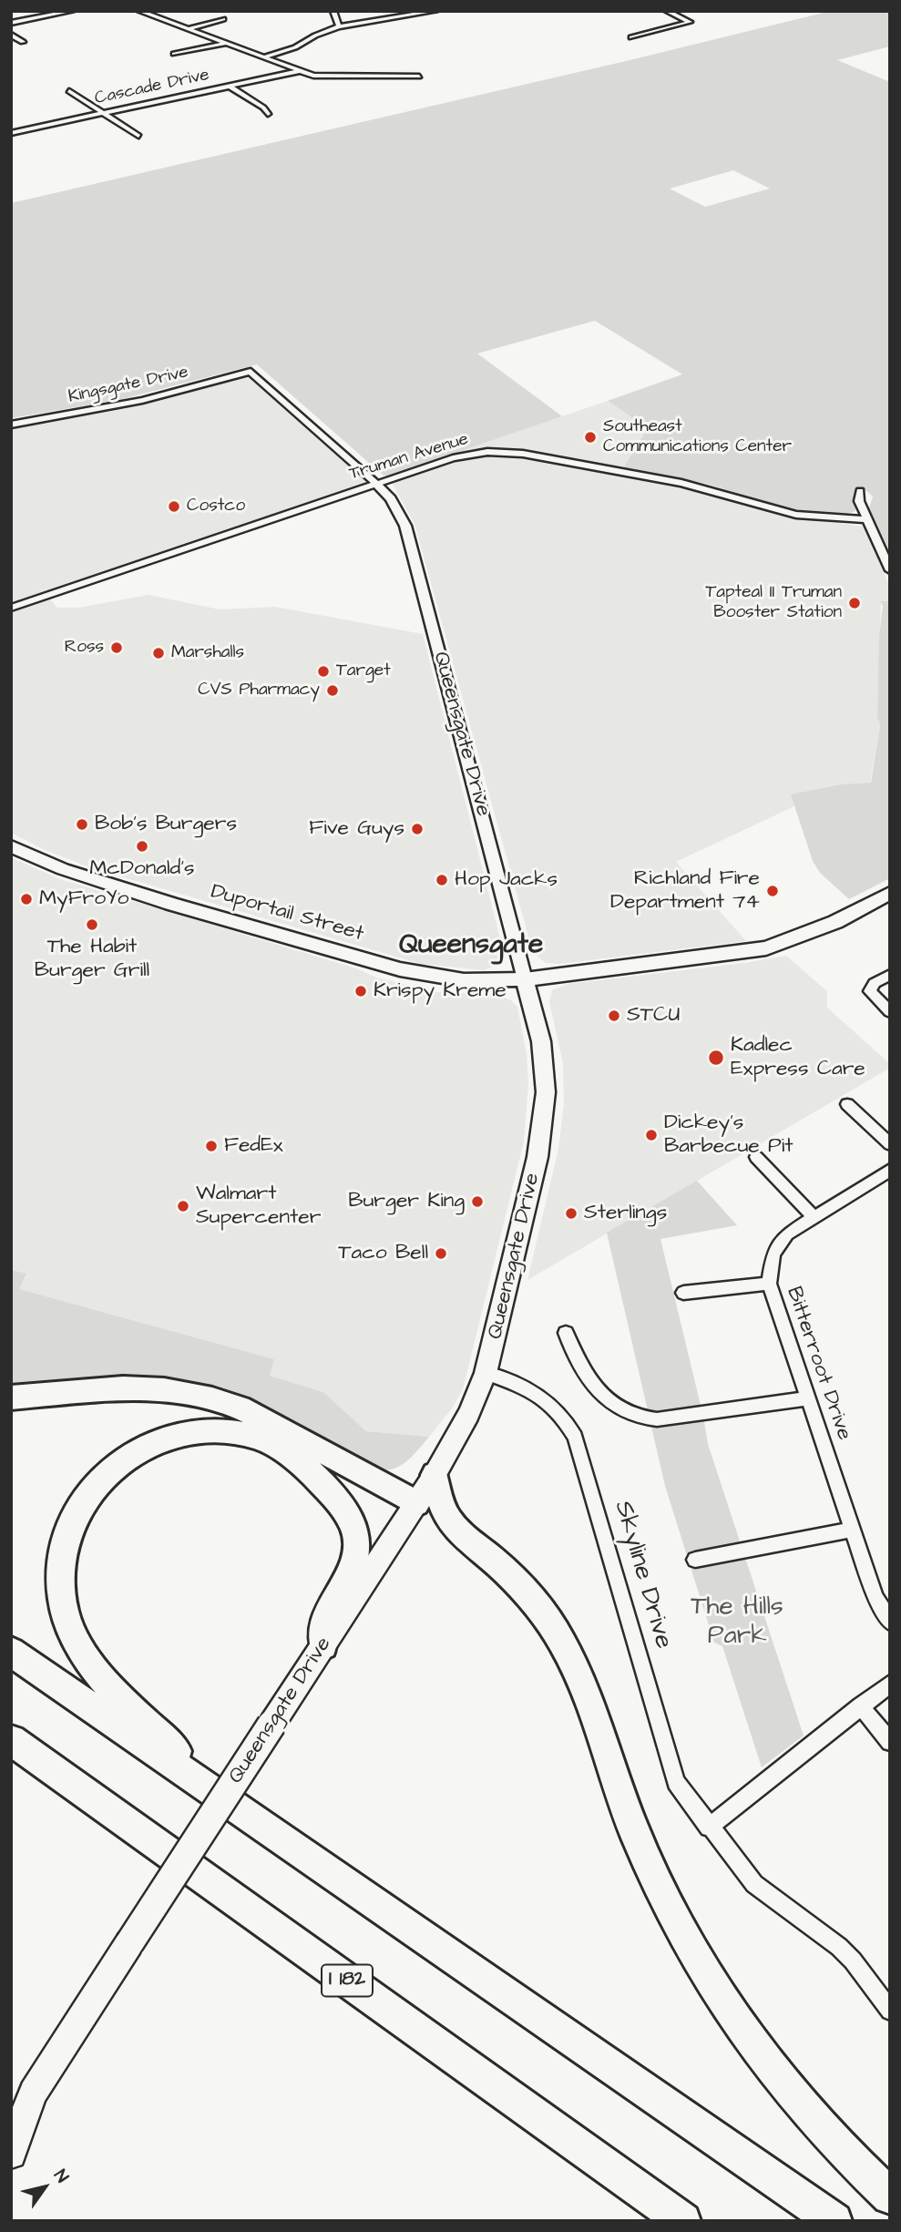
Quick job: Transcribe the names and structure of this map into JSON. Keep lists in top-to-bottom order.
{
  "streets": {
    "highway": ["I 182"],
    "main road": ["Queensgate Drive", "Duportail Street"],
    "street": [
      "Cascade Drive",
      "Kingsgate Drive",
      "Truman Avenue",
      "Bitterroot Drive",
      "Skyline Drive"
    ]
  },
  "crossings": [
    ["Kingsgate Drive", "Queensgate Drive"],
    ["Truman Avenue", "Queensgate Drive"],
    ["Queensgate Drive", "Duportail Street"],
    ["Queensgate Drive", "Skyline Drive"]
  ],
  "districts": ["Queensgate"],
  "parks": ["The Hills Park"],
  "places": [
    "Southeast Communications Center",
    "Costco",
    "Tapteal II Truman Booster Station",
    "Ross",
    "Marshalls",
    "Target",
    "CVS Pharmacy",
    "Bob's Burgers",
    "Five Guys",
    "McDonald's",
    "Hop Jacks",
    "Richland Fire Department 74",
    "MyFroYo",
    "The Habit Burger Grill",
    "Krispy Kreme",
    "STCU",
    "Kadlec Express Care",
    "Dickey's Barbecue Pit",
    "FedEx",
    "Burger King",
    "Walmart Supercenter",
    "Sterlings",
    "Taco Bell"
  ],
  "north": "top right"
}
